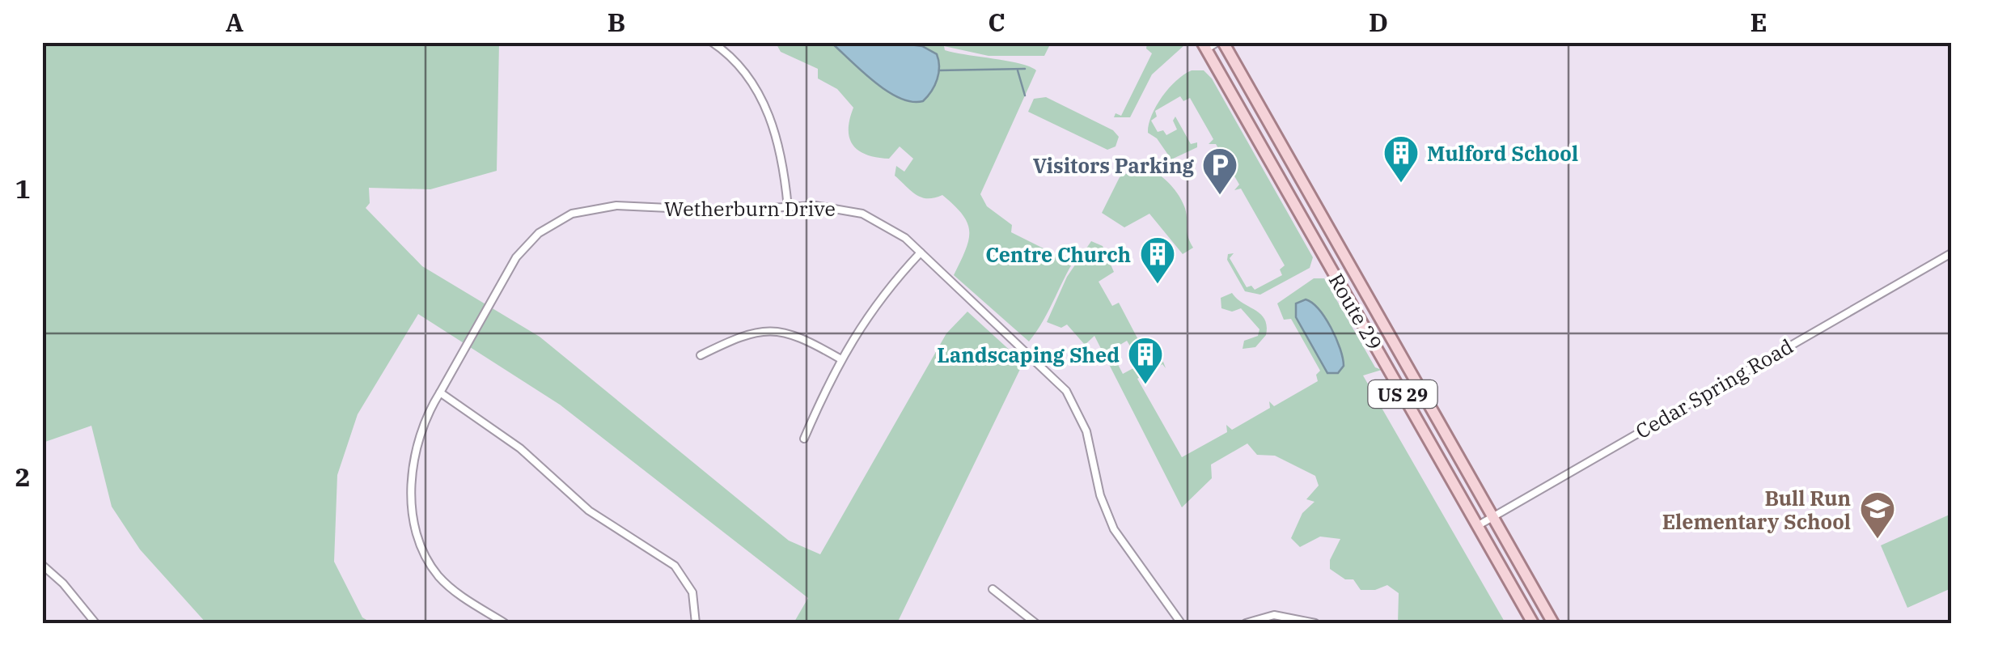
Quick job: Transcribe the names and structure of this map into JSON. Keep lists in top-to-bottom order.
{
  "streets": {
    "main road": ["Route 29", "US 29"],
    "street": ["Wetherburn Drive", "Cedar Spring Road"]
  },
  "crossings": [
    ["Route 29", "Cedar Spring Road"]
  ],
  "places": {
    "building": ["Mulford School", "Centre Church", "Landscaping Shed"],
    "parking": ["Visitors Parking"],
    "school or university": ["Bull Run Elementary School"]
  },
  "grid": {
    "columns": [
      "A",
      "B",
      "C",
      "D",
      "E"
    ],
    "rows": ["1", "2"]
  }
}
